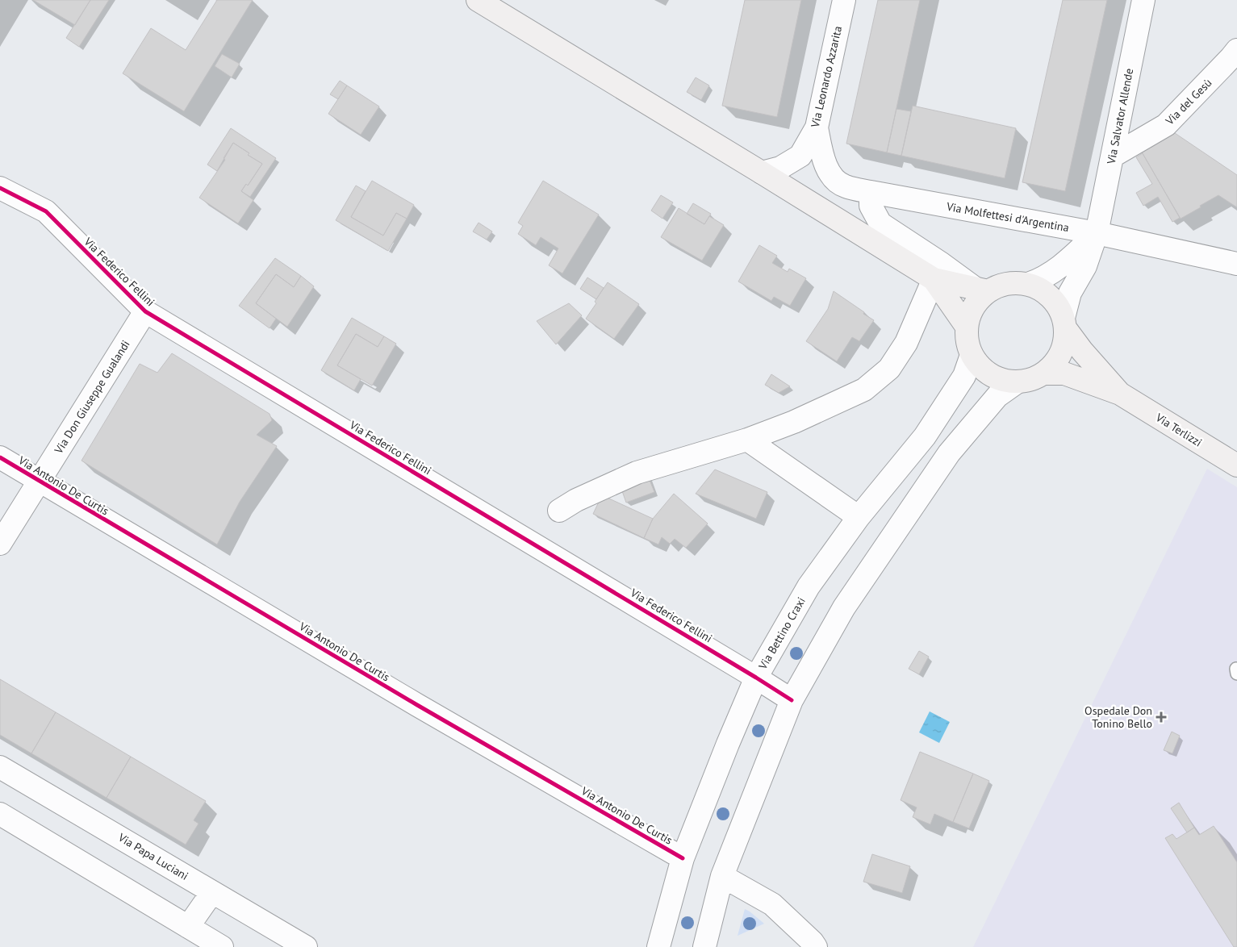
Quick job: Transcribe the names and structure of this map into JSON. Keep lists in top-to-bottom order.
{
  "streets": {
    "main road": ["Via Terlizzi"],
    "street": [
      "Via Leonardo Azzarita",
      "Via del Gesù",
      "Via Salvator Allende",
      "Via Molfettesi d'Argentina",
      "Via Federico Fellini",
      "Via Don Giuseppe Gualandi",
      "Via Antonio De Curtis",
      "Via Bettino Craxi",
      "Via Papa Luciani"
    ]
  },
  "crossings": [
    ["Via Leonardo Azzarita", "Via Molfettesi d'Argentina"],
    ["Via del Gesù", "Via Salvator Allende"],
    ["Via Salvator Allende", "Via Molfettesi d'Argentina"],
    ["Via Salvator Allende", "Via Terlizzi"],
    ["Via Salvator Allende", "Via Bettino Craxi"],
    ["Via Federico Fellini", "Via Don Giuseppe Gualandi"],
    ["Via Federico Fellini", "Via Bettino Craxi"],
    ["Via Don Giuseppe Gualandi", "Via Antonio De Curtis"],
    ["Via Terlizzi", "Via Bettino Craxi"],
    ["Via Antonio De Curtis", "Via Bettino Craxi"]
  ],
  "places": {
    "health": ["Ospedale Don Tonino Bello"]
  }
}
